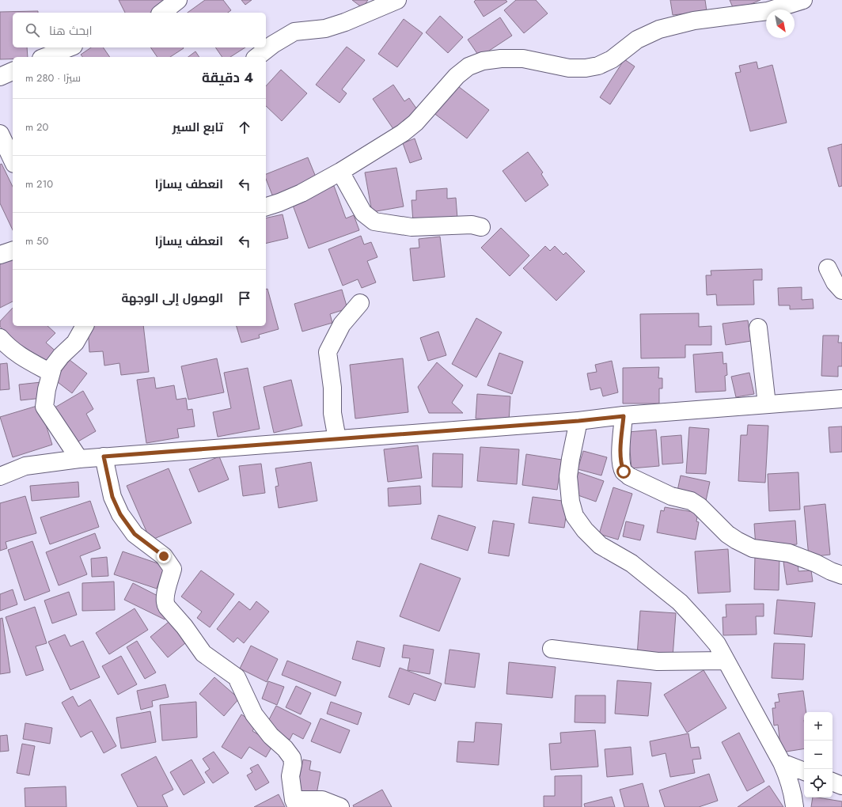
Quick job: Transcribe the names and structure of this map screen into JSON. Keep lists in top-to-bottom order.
{
  "north": "bottom right",
  "page": {
    "search": "ابحث هنا",
    "heading": ["4 دقيقة", "سيرًا · 280 m"],
    "list": [
      ["تابع السير", "20 m"],
      ["انعطف يسارًا", "210 m"],
      ["انعطف يسارًا", "50 m"],
      "الوصول إلى الوجهة"
    ],
    "map_buttons": ["+", "−"]
  }
}
